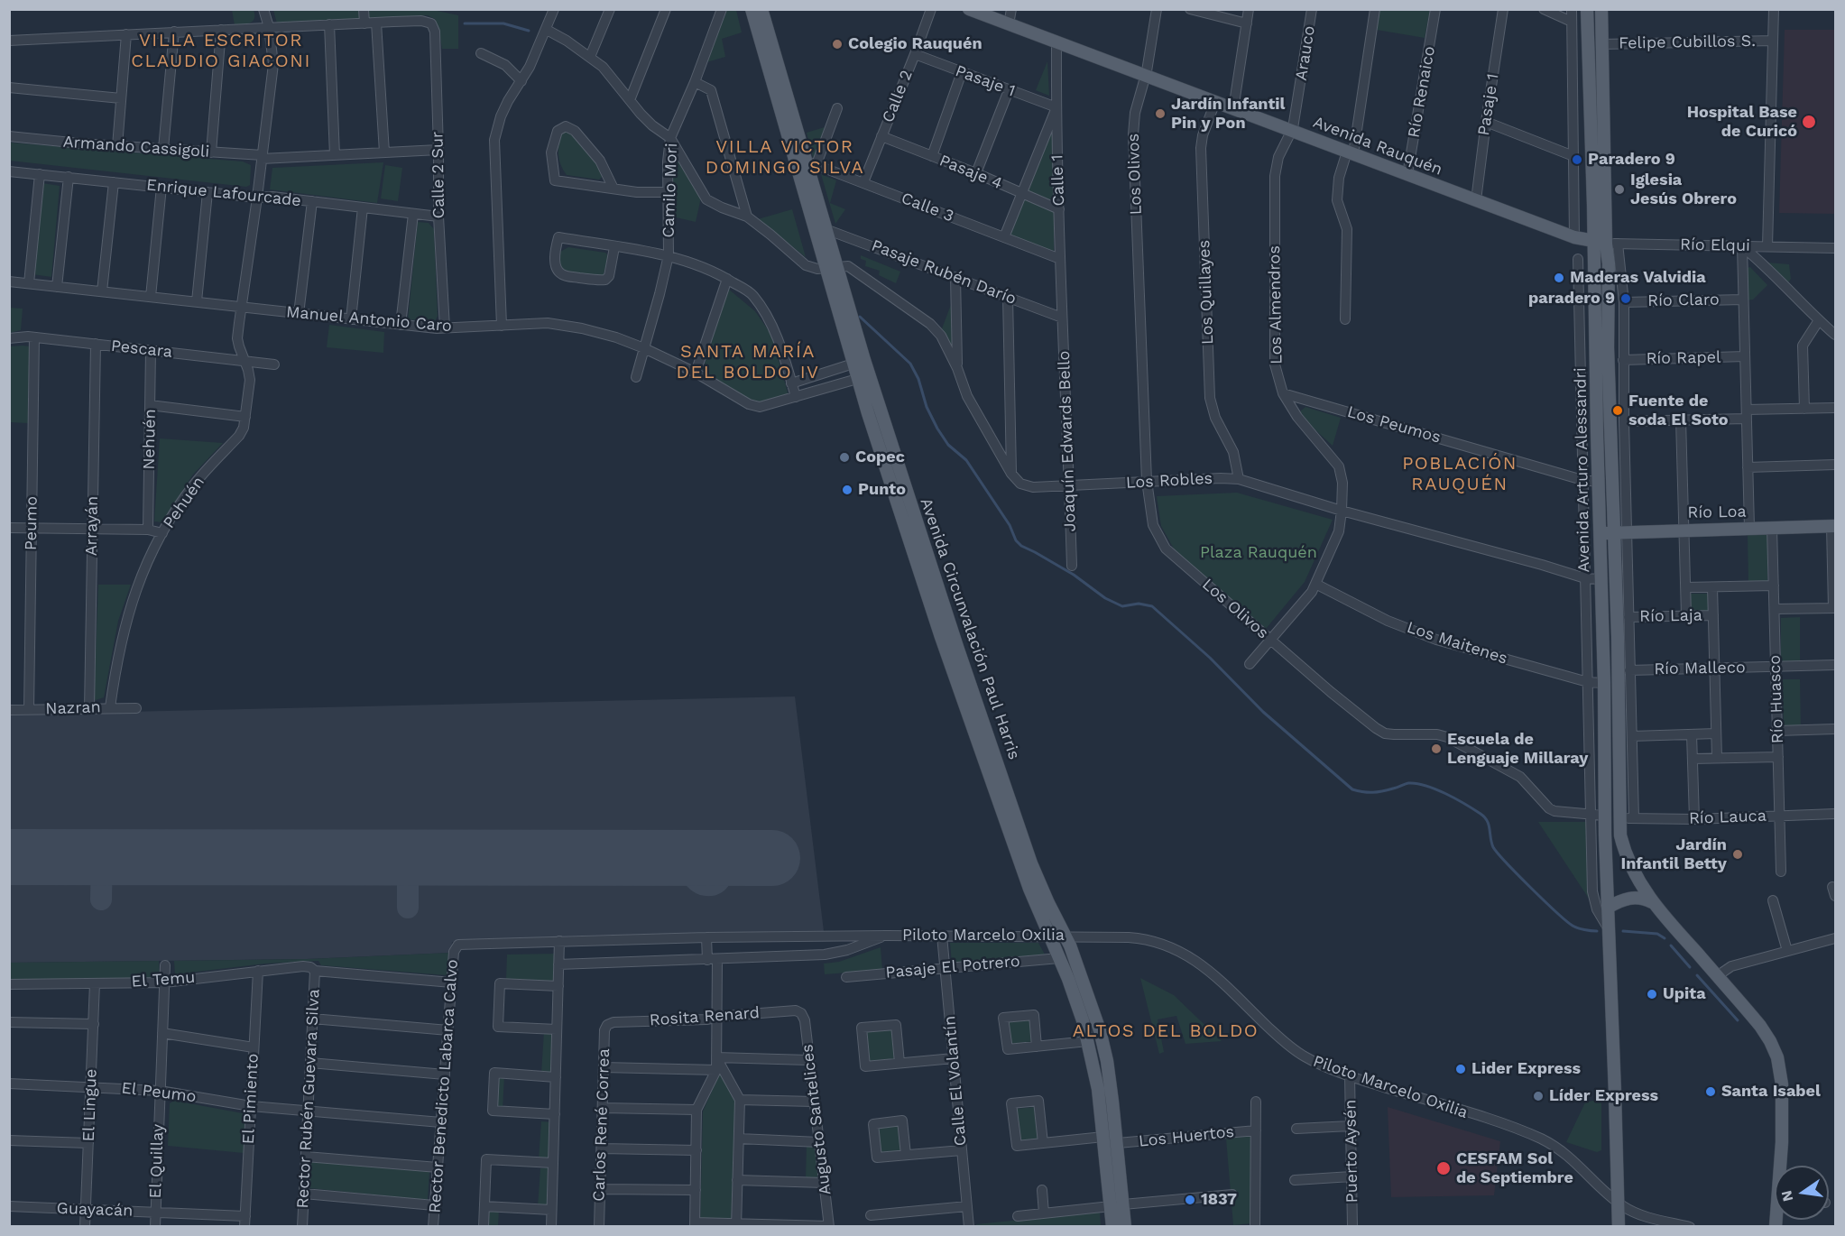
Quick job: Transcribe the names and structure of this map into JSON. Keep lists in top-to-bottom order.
{
  "streets": {
    "main road": [
      "Avenida Rauquén",
      "Avenida Arturo Alessandri",
      "Río Loa",
      "Avenida Circunvalación Paul Harris"
    ],
    "street": [
      "Felipe Cubillos S.",
      "Arauco",
      "Pasaje 1",
      "Río Renaico",
      "Calle 2",
      "Armando Cassigoli",
      "Pasaje 4",
      "Los Olivos",
      "Calle 2 Sur",
      "Calle 1",
      "Camilo Mori",
      "Enrique Lafourcade",
      "Calle 3",
      "Río Elqui",
      "Pasaje Rubén Darío",
      "Los Quillayes",
      "Río Claro",
      "Los Almendros",
      "Manuel Antonio Caro",
      "Pescara",
      "Río Rapel",
      "Los Peumos",
      "Nehuén",
      "Joaquín Edwards Bello",
      "Los Robles",
      "Pehuén",
      "Peumo",
      "Arrayán",
      "Río Laja",
      "Los Maitenes",
      "Río Malleco",
      "Río Huasco",
      "Nazran",
      "Río Lauca",
      "Piloto Marcelo Oxilia",
      "Pasaje El Potrero",
      "El Temu",
      "Rosita Renard",
      "Calle El Volantín",
      "Rector Benedicto Labarca Calvo",
      "El Peumo",
      "El Pimiento",
      "Rector Rubén Guevara Silva",
      "El Lingue",
      "Augusto Santelices",
      "Carlos René Correa",
      "Los Huertos",
      "Puerto Aysén",
      "El Quillay",
      "Guayacán"
    ]
  },
  "crossings": [
    ["Felipe Cubillos S.", "Avenida Arturo Alessandri"],
    ["Arauco", "Avenida Rauquén"],
    ["Arauco", "Los Almendros"],
    ["Pasaje 1", "Calle 2"],
    ["Pasaje 1", "Avenida Rauquén"],
    ["Pasaje 1", "Calle 1"],
    ["Río Renaico", "Avenida Rauquén"],
    ["Calle 2", "Pasaje 4"],
    ["Calle 2", "Calle 3"],
    ["Avenida Rauquén", "Los Olivos"],
    ["Avenida Rauquén", "Calle 1"],
    ["Avenida Rauquén", "Río Elqui"],
    ["Avenida Rauquén", "Los Quillayes"],
    ["Avenida Rauquén", "Los Almendros"],
    ["Avenida Rauquén", "Avenida Arturo Alessandri"],
    ["Armando Cassigoli", "Calle 2 Sur"],
    ["Armando Cassigoli", "Pehuén"],
    ["Pasaje 4", "Calle 1"],
    ["Los Olivos", "Los Almendros"],
    ["Los Olivos", "Avenida Arturo Alessandri"],
    ["Los Olivos", "Los Robles"],
    ["Calle 2 Sur", "Enrique Lafourcade"],
    ["Calle 2 Sur", "Manuel Antonio Caro"],
    ["Calle 1", "Calle 3"],
    ["Calle 1", "Pasaje Rubén Darío"],
    ["Calle 1", "Joaquín Edwards Bello"],
    ["Camilo Mori", "Manuel Antonio Caro"],
    ["Camilo Mori", "Los Robles"],
    ["Enrique Lafourcade", "Pehuén"],
    ["Calle 3", "Avenida Circunvalación Paul Harris"],
    ["Río Elqui", "Avenida Arturo Alessandri"],
    ["Pasaje Rubén Darío", "Joaquín Edwards Bello"],
    ["Pasaje Rubén Darío", "Avenida Circunvalación Paul Harris"],
    ["Los Quillayes", "Los Robles"],
    ["Río Claro", "Avenida Arturo Alessandri"],
    ["Los Almendros", "Los Peumos"],
    ["Los Almendros", "Los Robles"],
    ["Los Almendros", "Los Maitenes"],
    ["Manuel Antonio Caro", "Pehuén"],
    ["Manuel Antonio Caro", "Avenida Circunvalación Paul Harris"],
    ["Pescara", "Nehuén"],
    ["Pescara", "Pehuén"],
    ["Pescara", "Peumo"],
    ["Pescara", "Arrayán"],
    ["Río Rapel", "Avenida Arturo Alessandri"],
    ["Los Peumos", "Avenida Arturo Alessandri"],
    ["Joaquín Edwards Bello", "Los Robles"],
    ["Avenida Arturo Alessandri", "Los Robles"],
    ["Avenida Arturo Alessandri", "Río Loa"],
    ["Avenida Arturo Alessandri", "Río Laja"],
    ["Avenida Arturo Alessandri", "Los Maitenes"],
    ["Avenida Arturo Alessandri", "Río Malleco"],
    ["Avenida Arturo Alessandri", "Río Lauca"],
    ["Avenida Arturo Alessandri", "Piloto Marcelo Oxilia"],
    ["Los Robles", "Avenida Circunvalación Paul Harris"],
    ["Pehuén", "Nazran"],
    ["Río Loa", "Río Huasco"],
    ["Peumo", "Nazran"],
    ["Arrayán", "Nazran"],
    ["Avenida Circunvalación Paul Harris", "Piloto Marcelo Oxilia"],
    ["Avenida Circunvalación Paul Harris", "Pasaje El Potrero"],
    ["Avenida Circunvalación Paul Harris", "Los Huertos"],
    ["Río Malleco", "Río Huasco"],
    ["Río Huasco", "Río Lauca"],
    ["Piloto Marcelo Oxilia", "Calle El Volantín"],
    ["Piloto Marcelo Oxilia", "Rector Benedicto Labarca Calvo"],
    ["Piloto Marcelo Oxilia", "Puerto Aysén"],
    ["Pasaje El Potrero", "Calle El Volantín"],
    ["El Temu", "Rector Benedicto Labarca Calvo"],
    ["El Temu", "El Pimiento"],
    ["El Temu", "Rector Rubén Guevara Silva"],
    ["El Temu", "El Lingue"],
    ["El Temu", "El Quillay"],
    ["Rosita Renard", "Augusto Santelices"],
    ["Rosita Renard", "Carlos René Correa"],
    ["Rector Benedicto Labarca Calvo", "El Peumo"],
    ["El Peumo", "El Pimiento"],
    ["El Peumo", "Rector Rubén Guevara Silva"],
    ["El Peumo", "El Lingue"],
    ["El Peumo", "El Quillay"],
    ["El Pimiento", "Guayacán"],
    ["El Lingue", "Guayacán"],
    ["El Quillay", "Guayacán"]
  ],
  "districts": [
    "VILLA ESCRITOR CLAUDIO GIACONI",
    "VILLA VICTOR DOMINGO SILVA",
    "SANTA MARÍA DEL BOLDO IV",
    "POBLACIÓN RAUQUÉN",
    "ALTOS DEL BOLDO"
  ],
  "parks": ["Plaza Rauquén"],
  "places": [
    "Colegio Rauquén",
    "Jardín Infantil Pin y Pon",
    "Hospital Base de Curicó",
    "Paradero 9",
    "Iglesia Jesús Obrero",
    "Maderas Valvidia",
    "paradero 9",
    "Fuente de soda El Soto",
    "Copec",
    "Punto",
    "Escuela de Lenguaje Millaray",
    "Jardín Infantil Betty",
    "Upita",
    "Lider Express",
    "Santa Isabel",
    "Líder Express",
    "CESFAM Sol de Septiembre",
    "1837"
  ],
  "north": "left"
}
